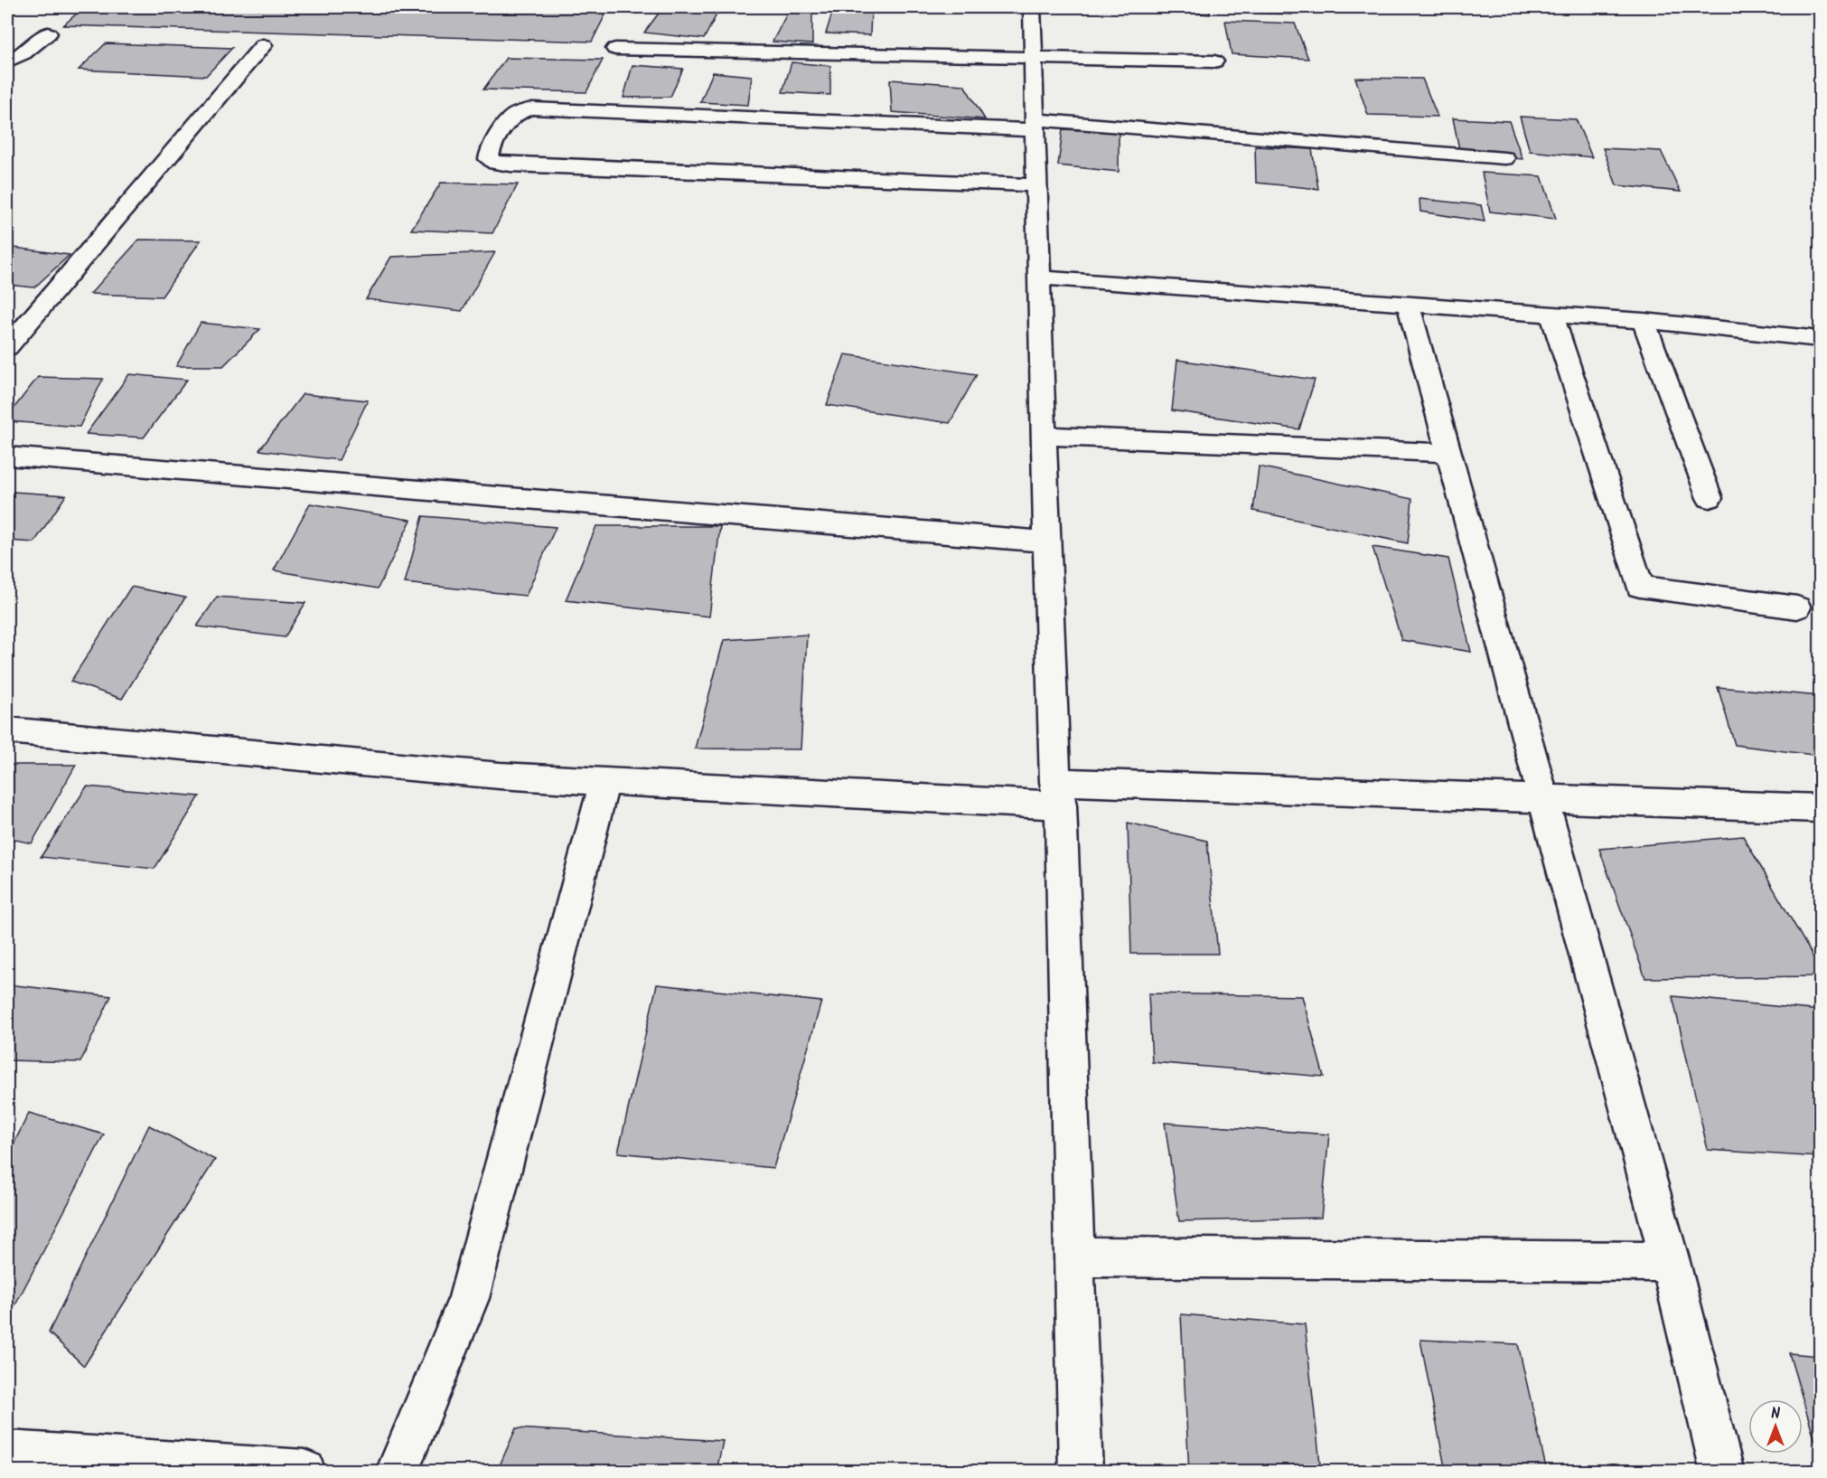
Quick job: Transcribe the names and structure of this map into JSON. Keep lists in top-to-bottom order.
{
  "north": "top"
}
